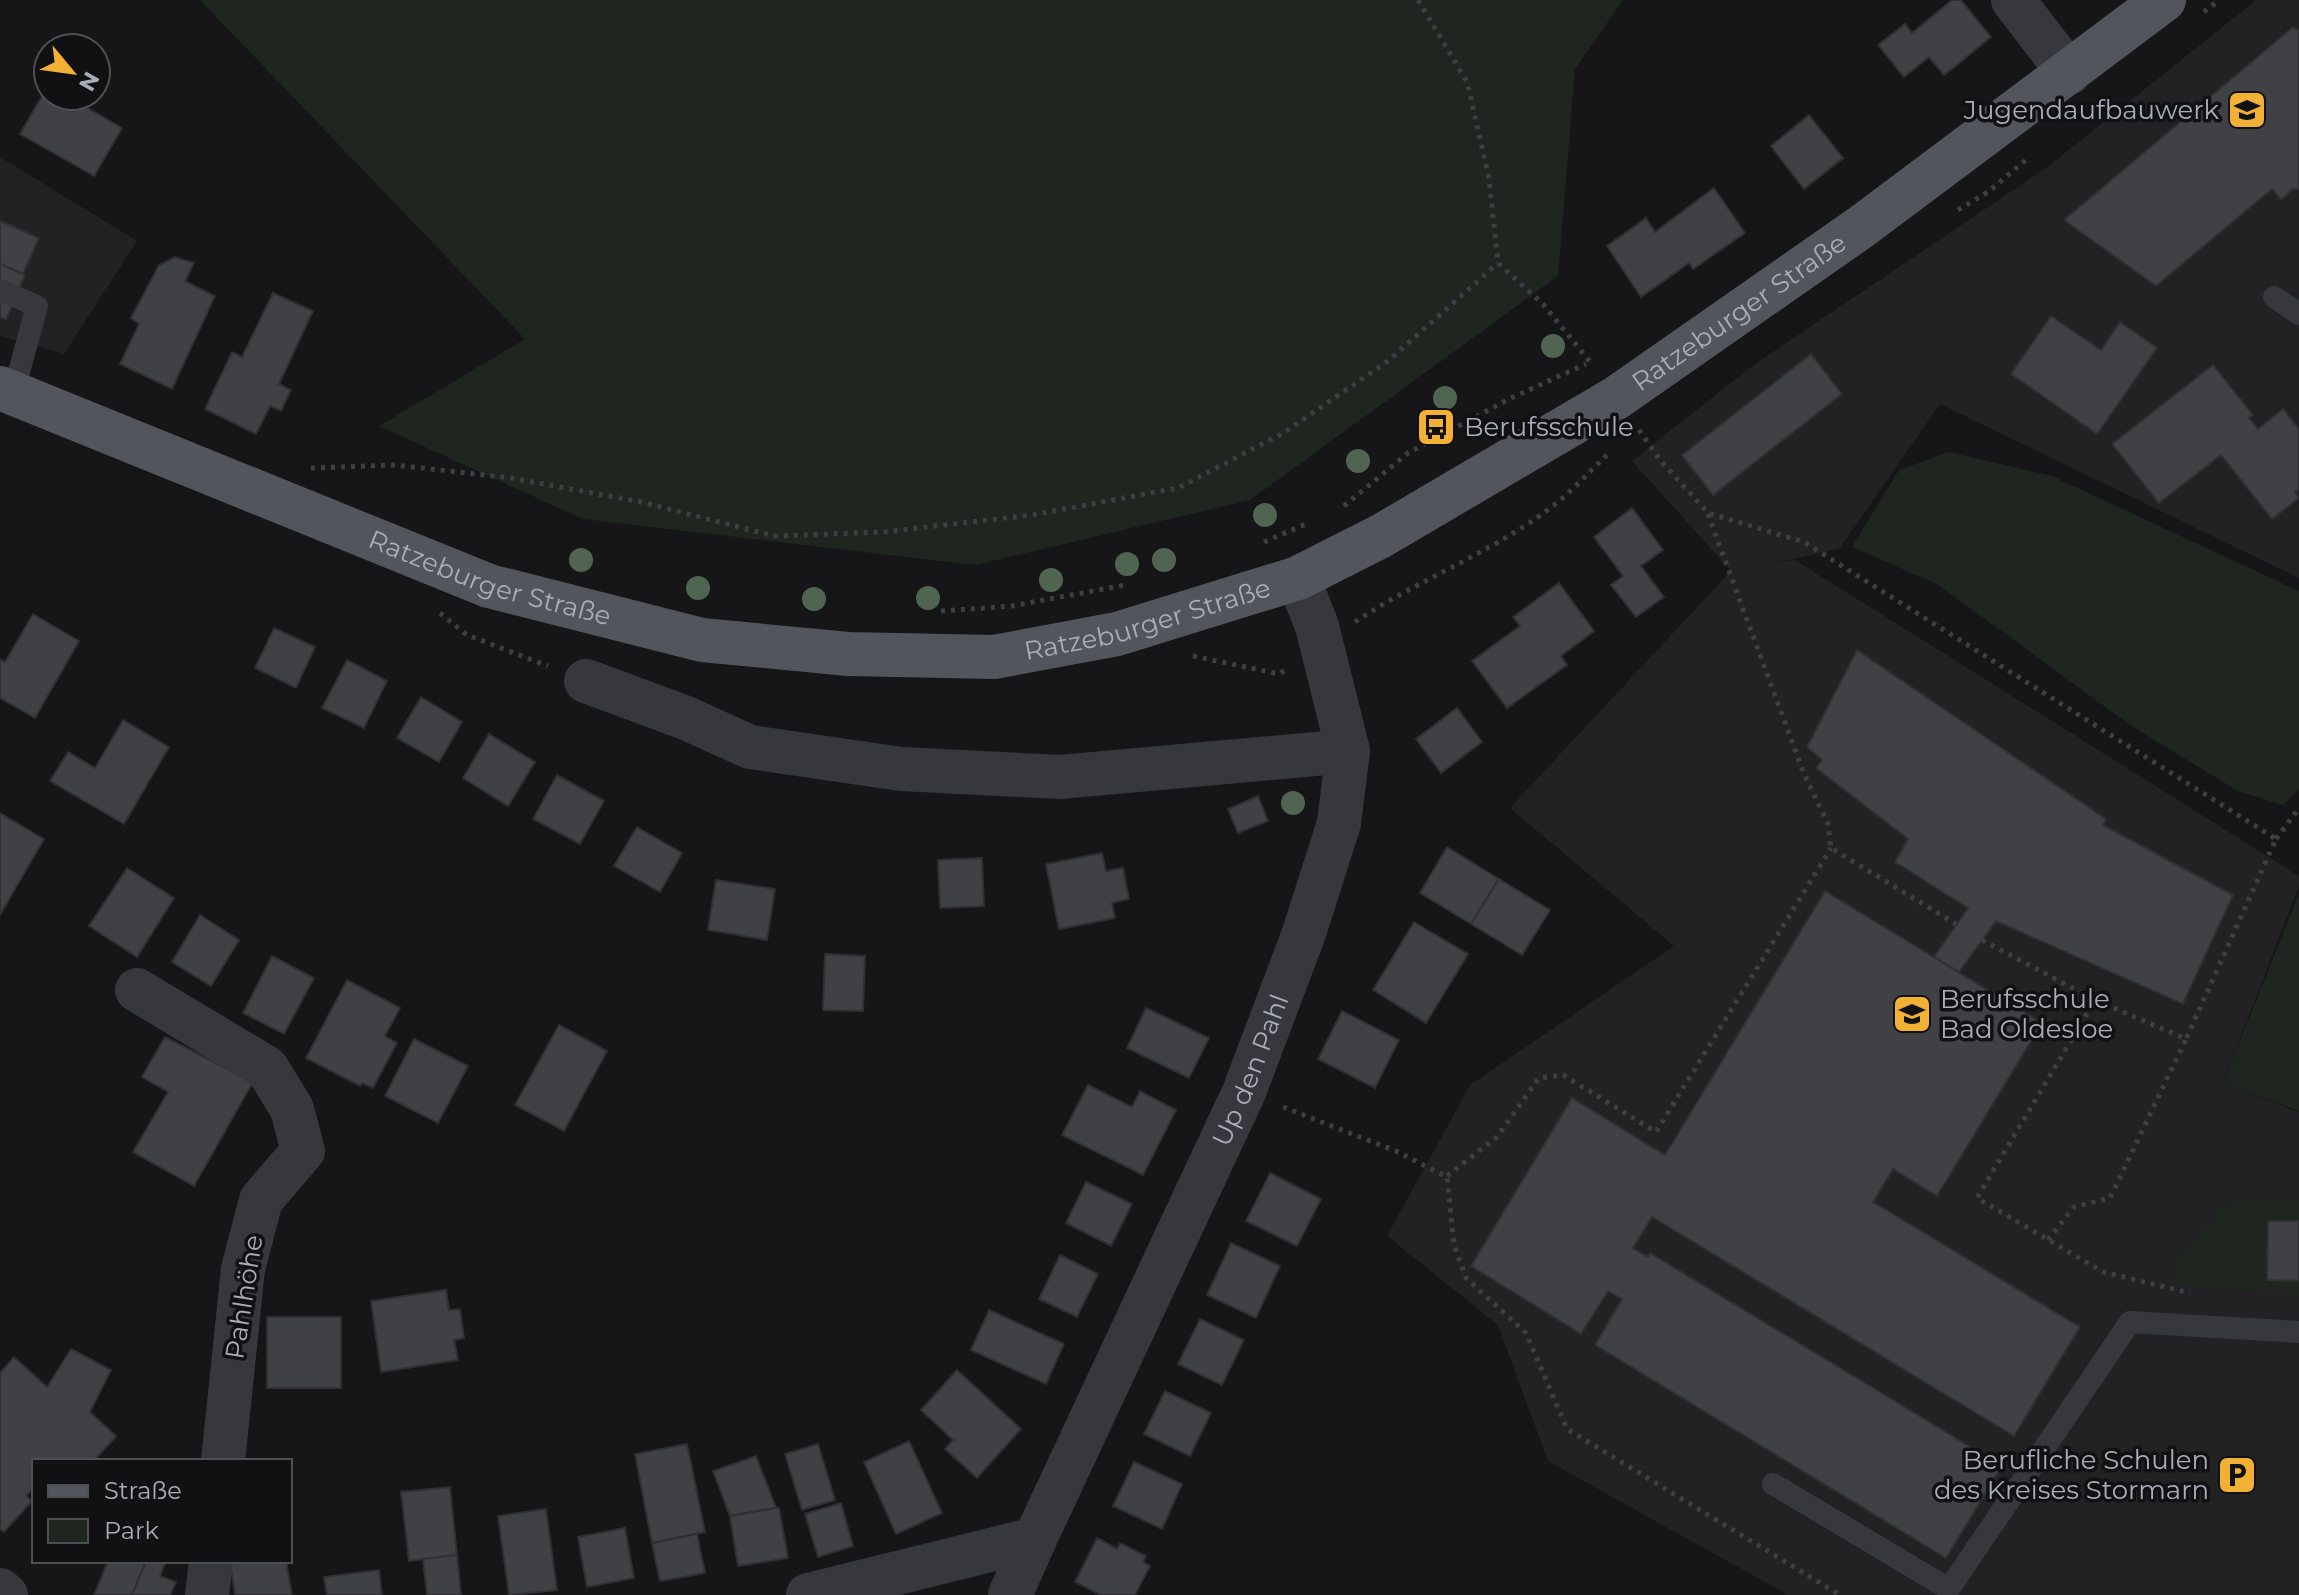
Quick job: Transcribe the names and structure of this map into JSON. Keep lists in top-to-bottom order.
{
  "streets": {
    "main road": ["Ratzeburger Straße"],
    "street": ["Up den Pahl", "Pahlhöhe"]
  },
  "crossings": [
    ["Ratzeburger Straße", "Up den Pahl"]
  ],
  "places": {
    "school or university": ["Jugendaufbauwerk", "Berufsschule Bad Oldesloe"],
    "bus stop": ["Berufsschule"],
    "parking": ["Berufliche Schulen des Kreises Stormarn"]
  },
  "legend": ["Straße", "Park"],
  "north": "bottom right"
}
